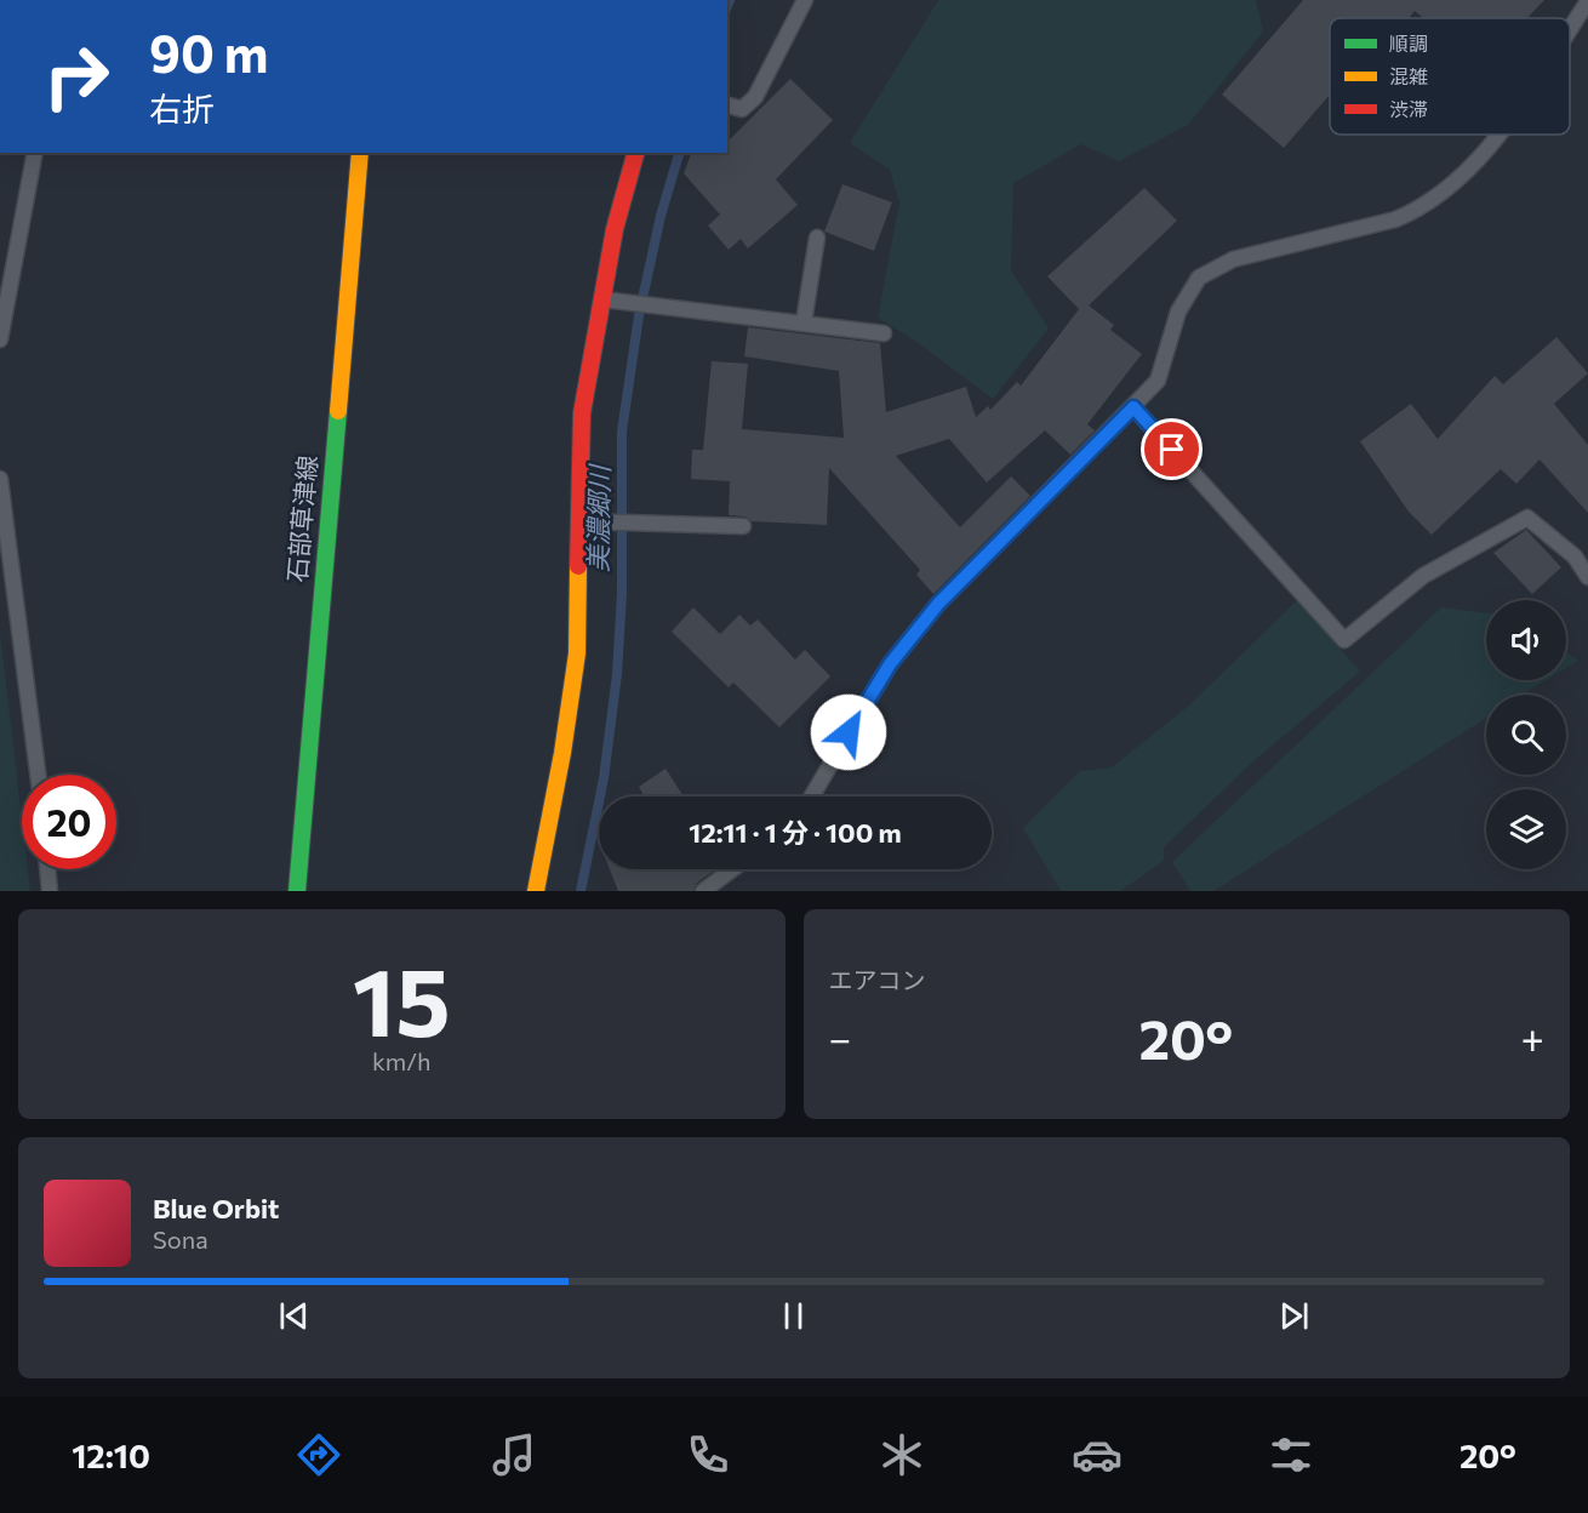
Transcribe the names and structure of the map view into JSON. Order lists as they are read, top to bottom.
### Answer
{
  "streets": {
    "street": ["石部草津線"]
  },
  "water": ["美濃郷川"],
  "legend": ["順調", "混雑", "渋滞"],
  "page": {
    "turn": ["90 m", "右折"],
    "limit": "20",
    "trip": "12:11 · 1 分 · 100 m",
    "tile": [
      ["15", "km/h"],
      "エアコン"
    ],
    "heat": ["−", "20°", "+"],
    "song": ["Blue Orbit", "Sona"],
    "tabs": ["12:10", "20°"]
  }
}
